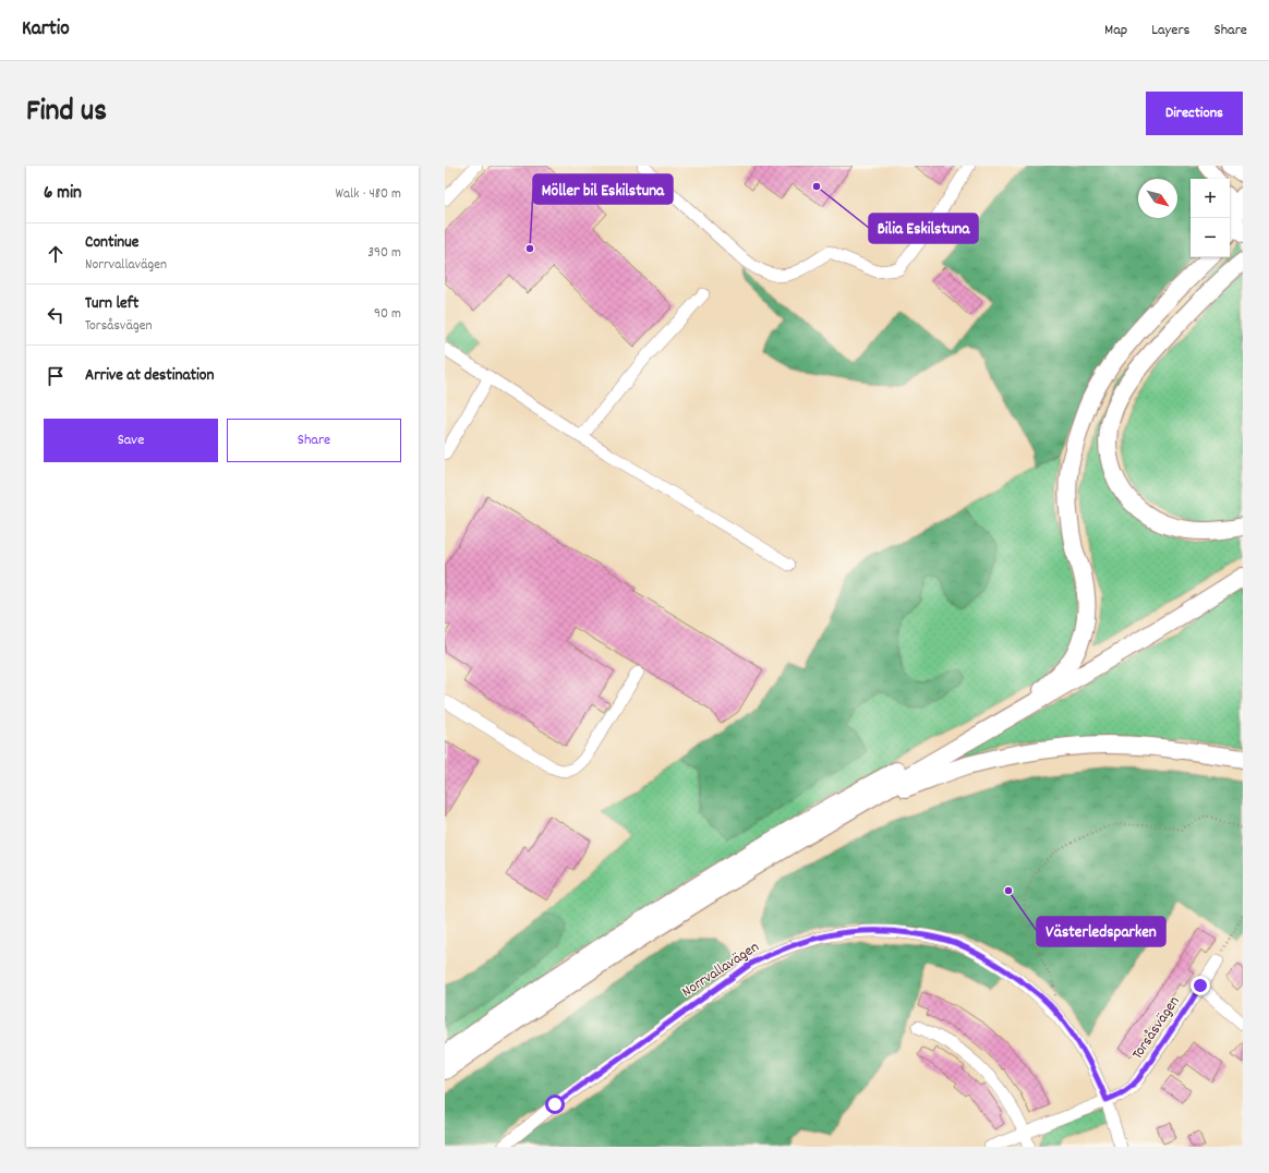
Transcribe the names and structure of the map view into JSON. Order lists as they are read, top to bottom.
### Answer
{
  "streets": {
    "street": ["Norrvallavägen", "Torsåsvägen"]
  },
  "crossings": [
    ["Norrvallavägen", "Torsåsvägen"]
  ],
  "places": ["Bilia Eskilstuna", "Möller bil Eskilstuna", "Västerledsparken"],
  "north": "bottom right",
  "page": {
    "header": "Kartio",
    "nav": ["Map", "Layers", "Share"],
    "title": "Find us",
    "buttons": [
      "Directions",
      ["Save", "Share"]
    ],
    "heading": ["6 min", "Walk · 480 m"],
    "map_buttons": ["+", "−"],
    "list": [
      ["Continue", "Norrvallavägen", "390 m"],
      ["Turn left", "Torsåsvägen", "90 m"],
      "Arrive at destination"
    ]
  }
}
